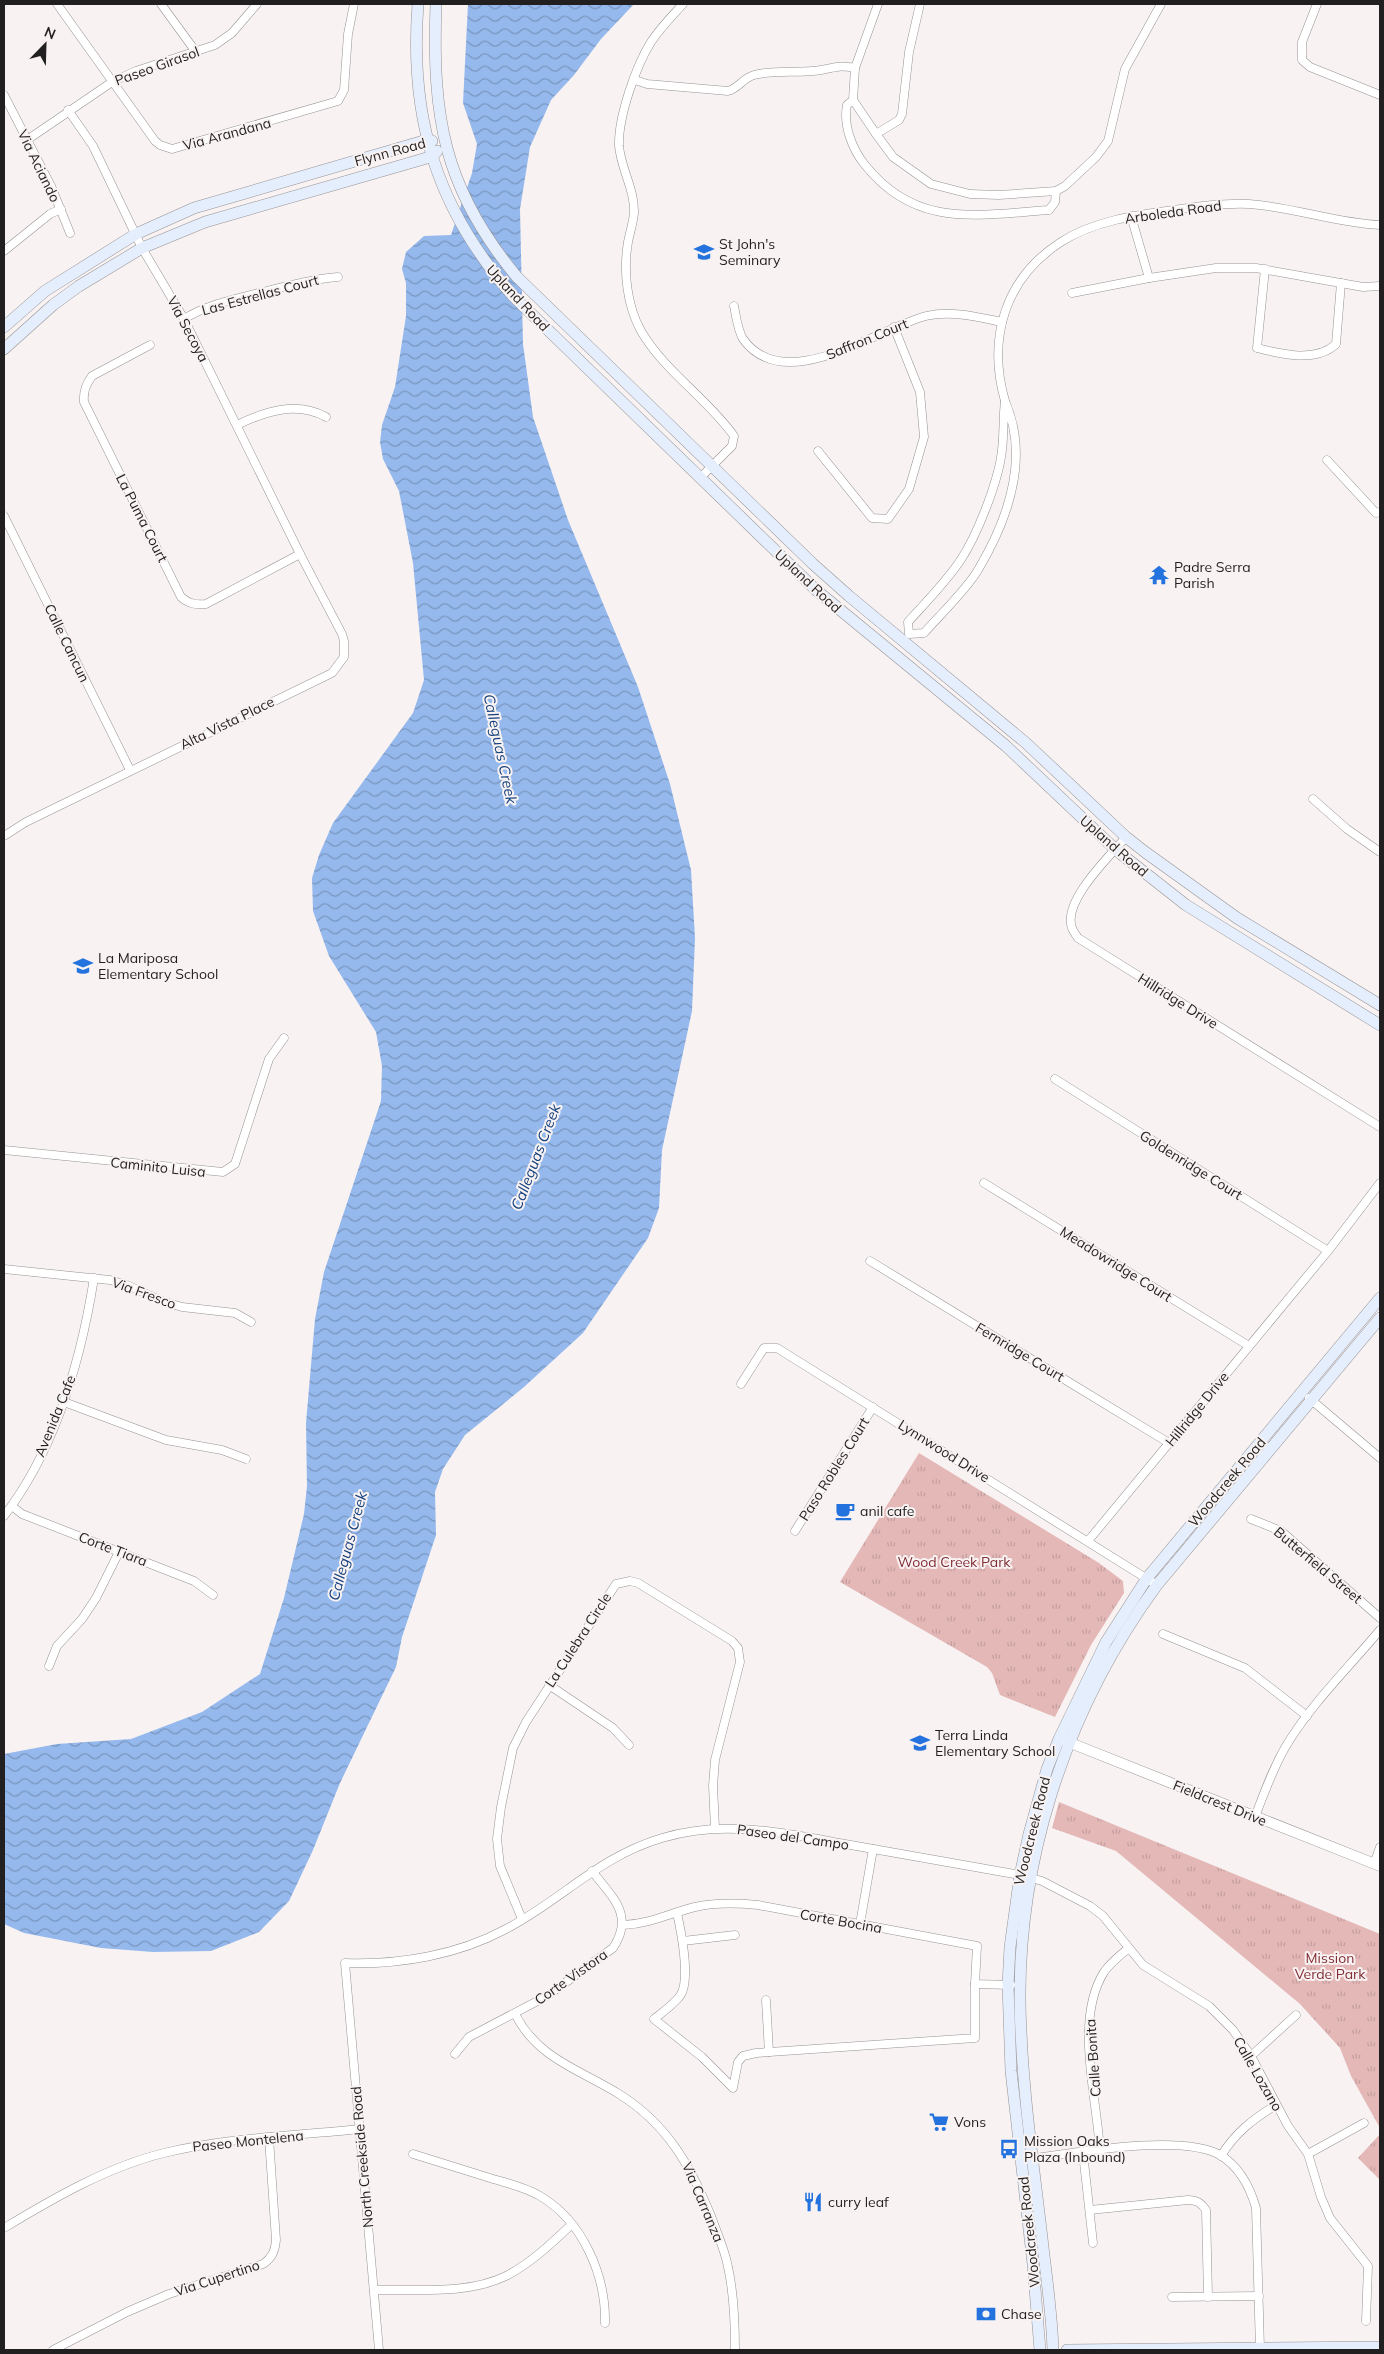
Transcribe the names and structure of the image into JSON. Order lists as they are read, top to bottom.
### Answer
{
  "streets": {
    "main road": ["Flynn Road", "Upland Road", "Woodcreek Road"],
    "street": [
      "Paseo Girasol",
      "Via Arandana",
      "Via Aciando",
      "Arboleda Road",
      "Las Estrellas Court",
      "Via Secoya",
      "Saffron Court",
      "La Puma Court",
      "Calle Cancun",
      "Alta Vista Place",
      "Hillridge Drive",
      "Goldenridge Court",
      "Caminito Luisa",
      "Meadowridge Court",
      "Via Fresco",
      "Fernridge Court",
      "Avenida Cafe",
      "Lynnwood Drive",
      "Paso Robles Court",
      "Corte Tiara",
      "Butterfield Street",
      "La Culebra Circle",
      "Fieldcrest Drive",
      "Paseo del Campo",
      "Corte Bocina",
      "Corte Vistora",
      "Calle Bonita",
      "Calle Lozano",
      "Paseo Montelena",
      "North Creekside Road",
      "Via Carranza",
      "Via Cupertino"
    ]
  },
  "crossings": [
    ["Paseo Girasol", "Via Arandana"],
    ["Paseo Girasol", "Via Aciando"],
    ["Paseo Girasol", "Via Secoya"],
    ["Flynn Road", "Upland Road"],
    ["Flynn Road", "Via Secoya"],
    ["Arboleda Road", "Saffron Court"],
    ["Las Estrellas Court", "Via Secoya"],
    ["Upland Road", "Hillridge Drive"],
    ["Via Secoya", "La Puma Court"],
    ["Via Secoya", "Alta Vista Place"],
    ["La Puma Court", "Alta Vista Place"],
    ["Calle Cancun", "Alta Vista Place"],
    ["Hillridge Drive", "Goldenridge Court"],
    ["Hillridge Drive", "Meadowridge Court"],
    ["Hillridge Drive", "Fernridge Court"],
    ["Hillridge Drive", "Lynnwood Drive"],
    ["Via Fresco", "Avenida Cafe"],
    ["Avenida Cafe", "Corte Tiara"],
    ["Lynnwood Drive", "Paso Robles Court"],
    ["Lynnwood Drive", "Woodcreek Road"],
    ["Woodcreek Road", "Fieldcrest Drive"],
    ["Woodcreek Road", "Paseo del Campo"],
    ["Woodcreek Road", "Calle Lozano"],
    ["La Culebra Circle", "Paseo del Campo"],
    ["Paseo del Campo", "Calle Lozano"],
    ["Paseo del Campo", "North Creekside Road"],
    ["Corte Bocina", "Corte Vistora"],
    ["Corte Vistora", "Via Carranza"],
    ["Calle Bonita", "Calle Lozano"],
    ["Paseo Montelena", "North Creekside Road"],
    ["Paseo Montelena", "Via Cupertino"]
  ],
  "water": ["Calleguas Creek"],
  "parks": ["Wood Creek Park", "Mission Verde Park"],
  "places": {
    "school or university": ["St John's Seminary", "La Mariposa Elementary School", "Terra Linda Elementary School"],
    "temple": ["Padre Serra Parish"],
    "cafe": ["anil cafe"],
    "supermarket": ["Vons"],
    "bus stop": ["Mission Oaks Plaza (Inbound)"],
    "restaurant": ["curry leaf"],
    "bank": ["Chase"]
  },
  "north": "top right"
}
